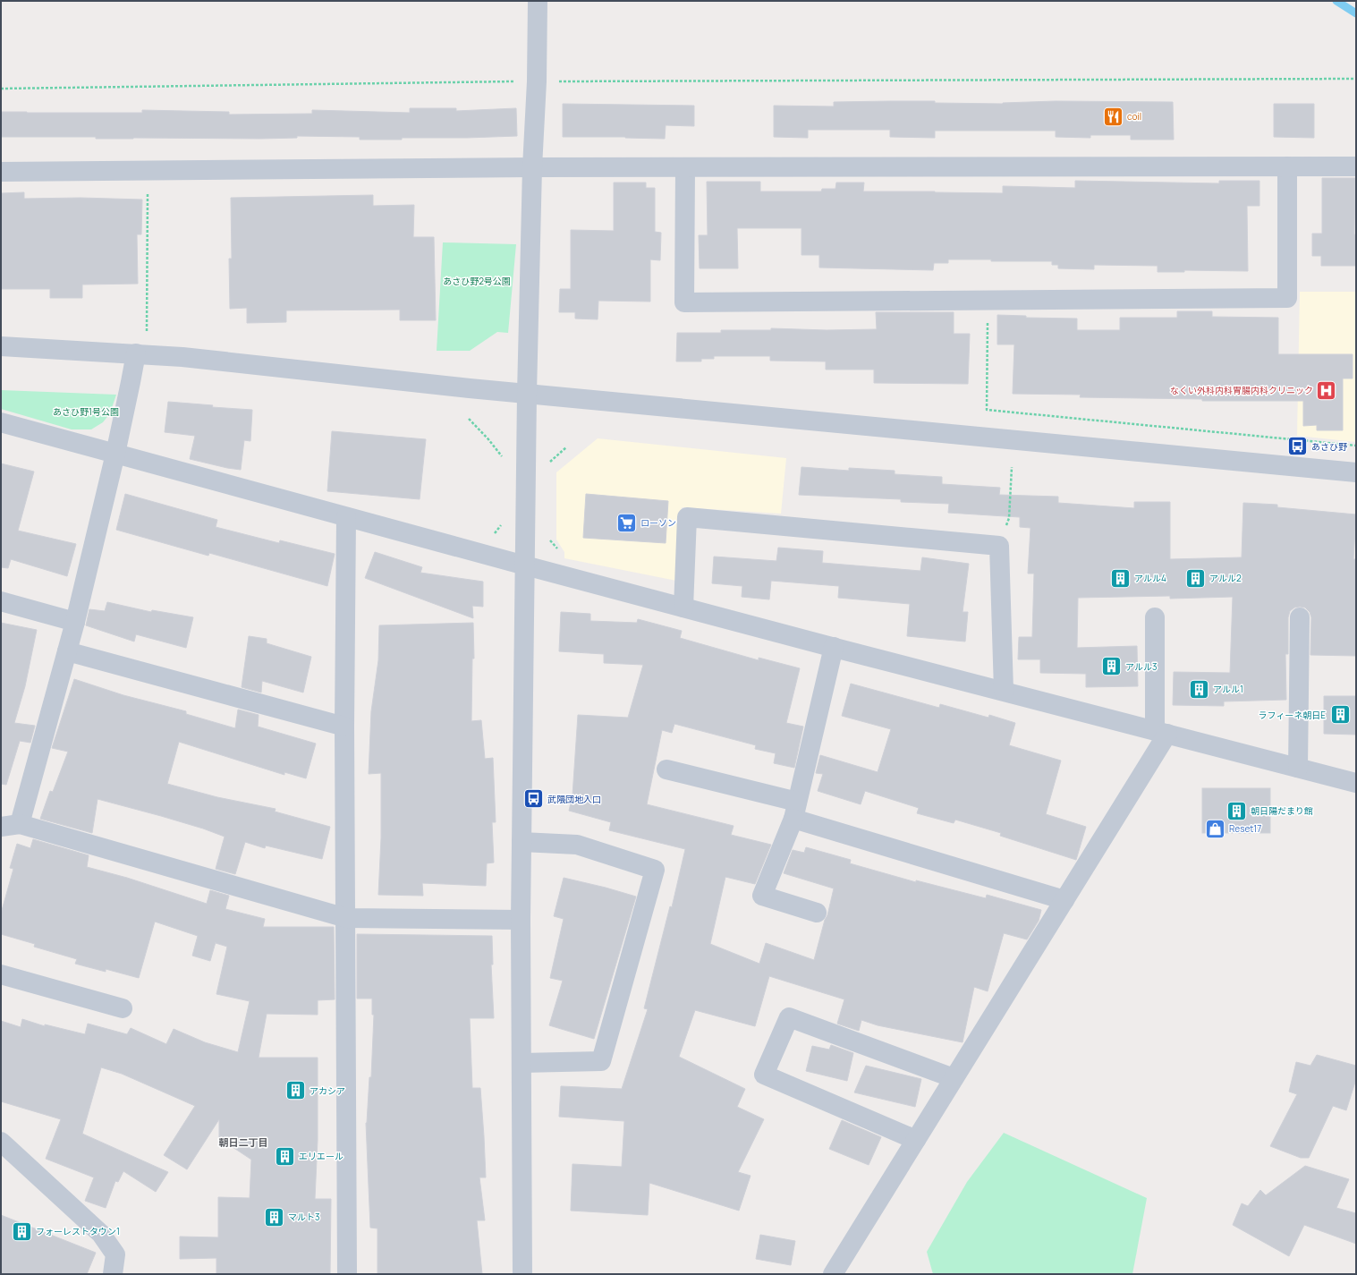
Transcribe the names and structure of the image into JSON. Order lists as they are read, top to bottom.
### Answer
{
  "districts": ["朝日二丁目"],
  "parks": ["あさひ野2号公園", "あさひ野1号公園"],
  "places": {
    "restaurant": ["coil"],
    "hospital": ["なくい外科内科胃腸内科クリニック"],
    "bus stop": ["あさひ野", "武隈団地入口"],
    "supermarket": ["ローソン"],
    "building": [
      "アルル4",
      "アルル2",
      "アルル3",
      "アルル1",
      "ラフィーネ朝日E",
      "朝日陽だまり館",
      "アカシア",
      "エリエール",
      "マルト3",
      "フォーレストタウン1"
    ],
    "shop": ["Reset17"]
  }
}
